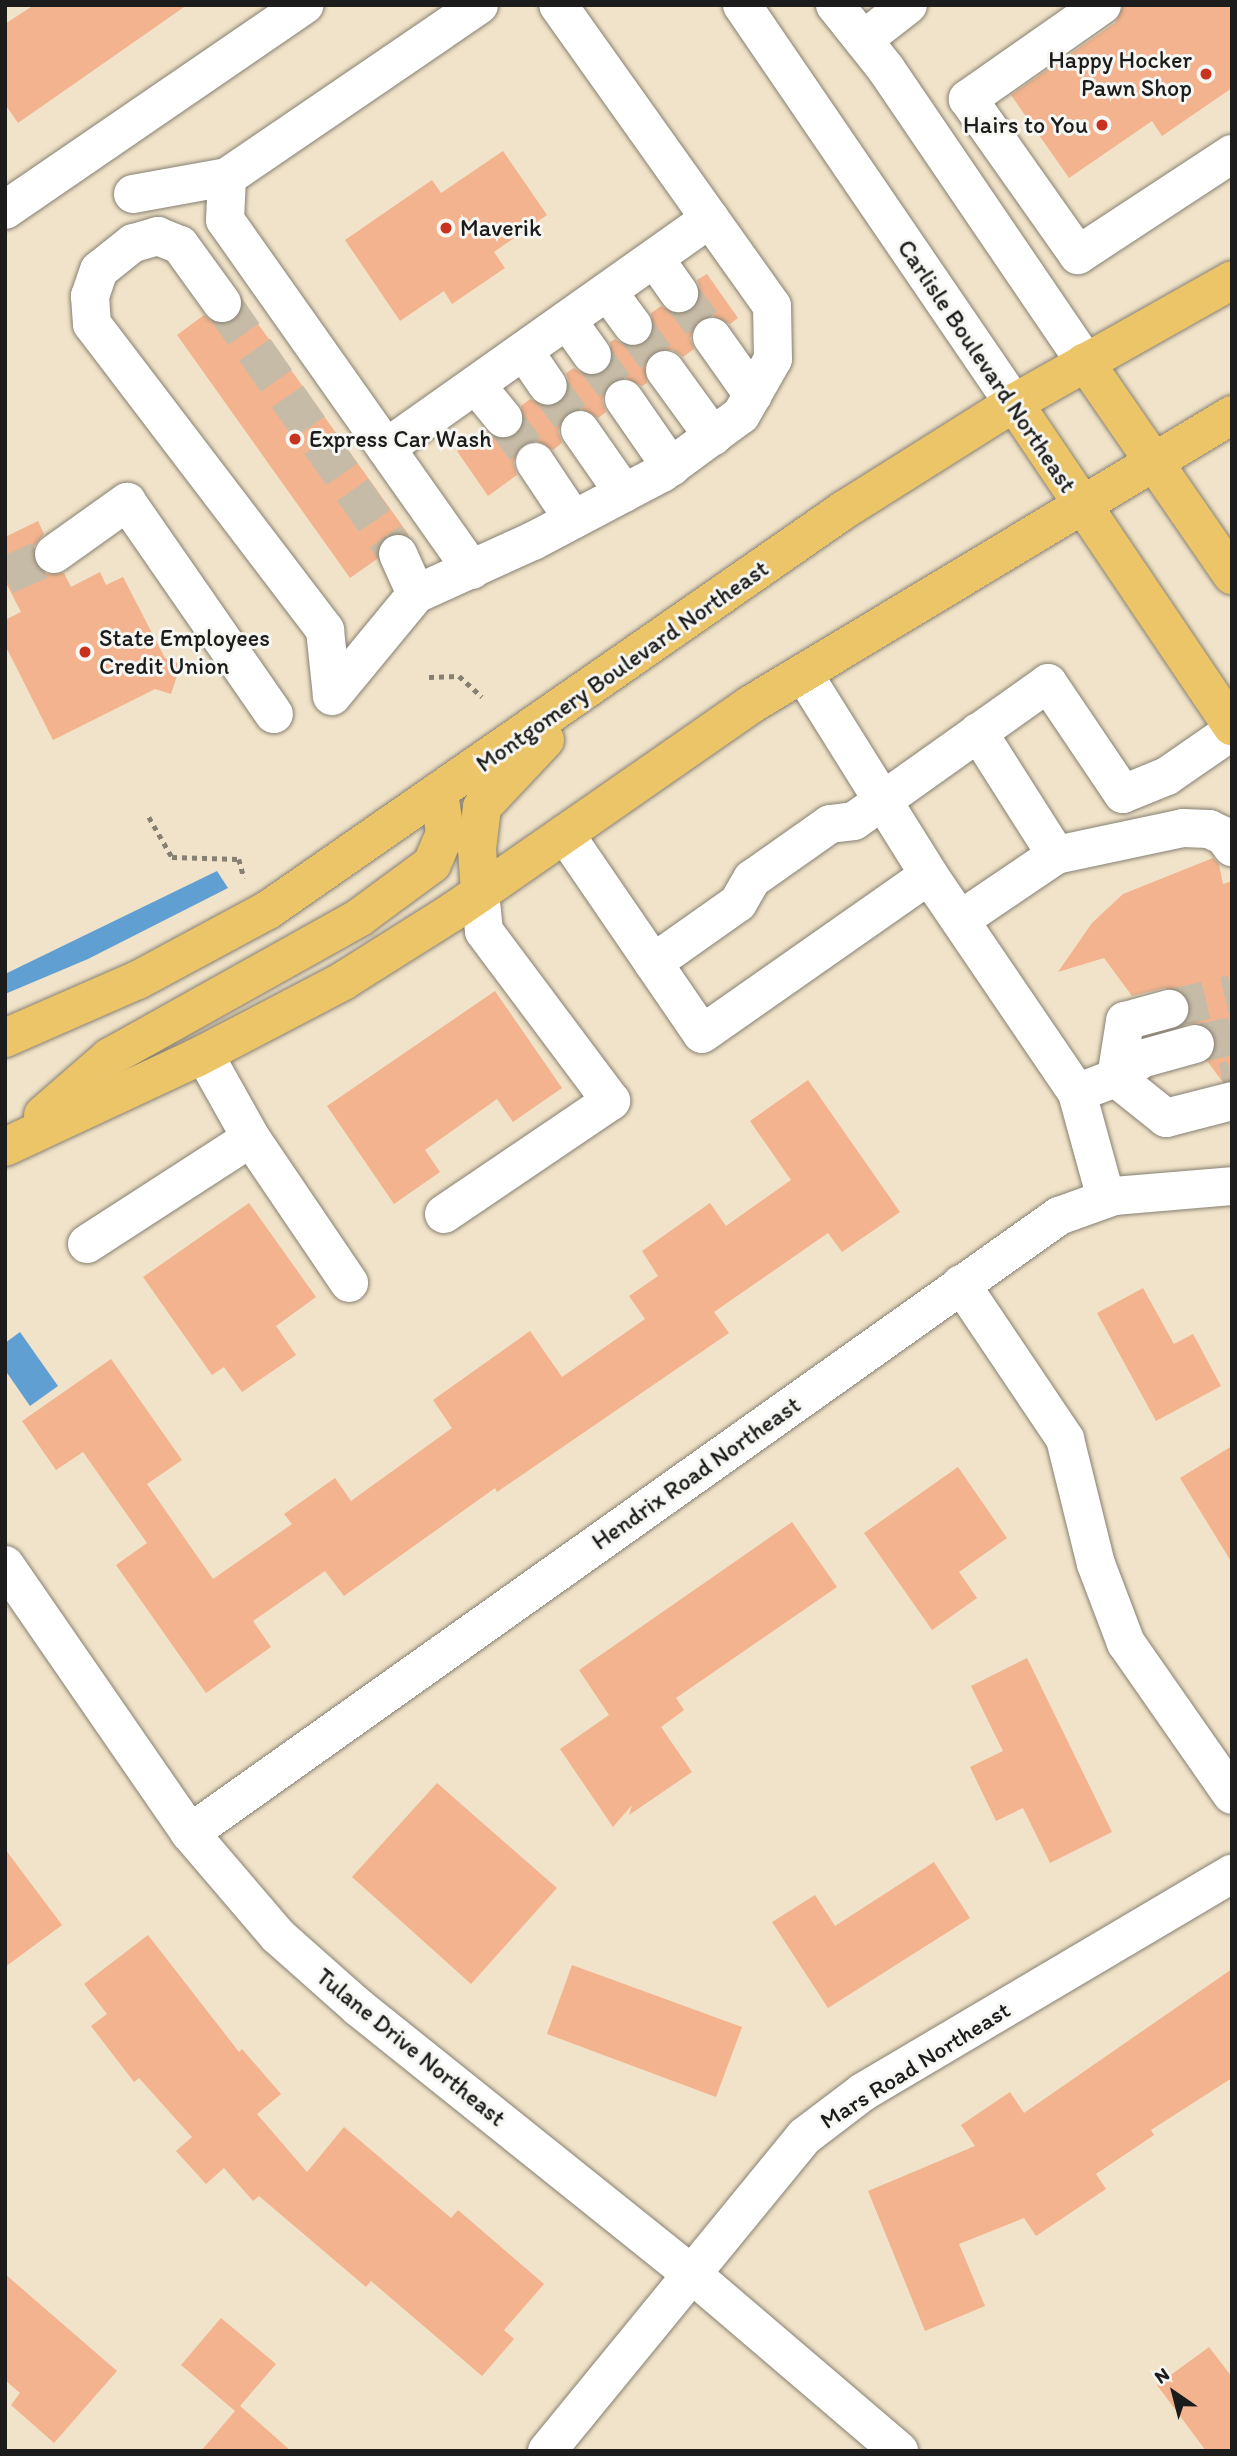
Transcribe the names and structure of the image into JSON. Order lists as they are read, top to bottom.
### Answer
{
  "streets": {
    "main road": ["Carlisle Boulevard Northeast", "Montgomery Boulevard Northeast"],
    "street": ["Hendrix Road Northeast", "Tulane Drive Northeast", "Mars Road Northeast"]
  },
  "crossings": [
    ["Carlisle Boulevard Northeast", "Montgomery Boulevard Northeast"],
    ["Hendrix Road Northeast", "Tulane Drive Northeast"],
    ["Tulane Drive Northeast", "Mars Road Northeast"]
  ],
  "places": [
    "Happy Hocker Pawn Shop",
    "Hairs to You",
    "Maverik",
    "Express Car Wash",
    "State Employees Credit Union"
  ],
  "north": "top left"
}
